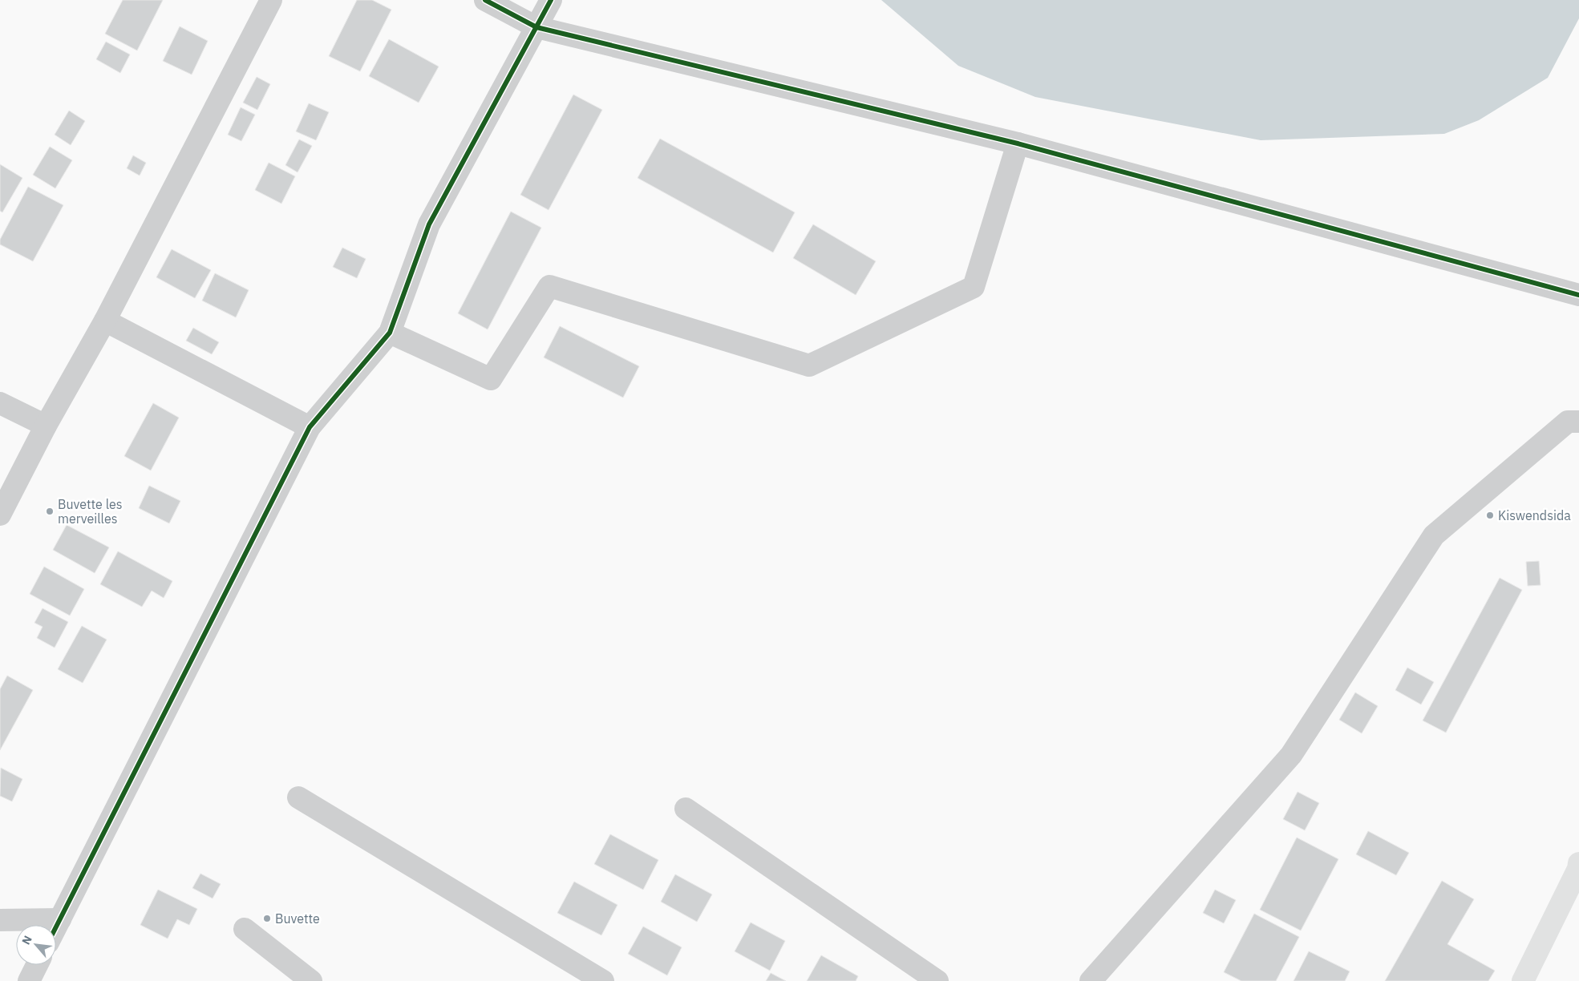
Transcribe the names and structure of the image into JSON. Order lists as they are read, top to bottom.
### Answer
{
  "places": ["Buvette les merveilles", "Kiswendsida", "Buvette"],
  "north": "top left"
}
